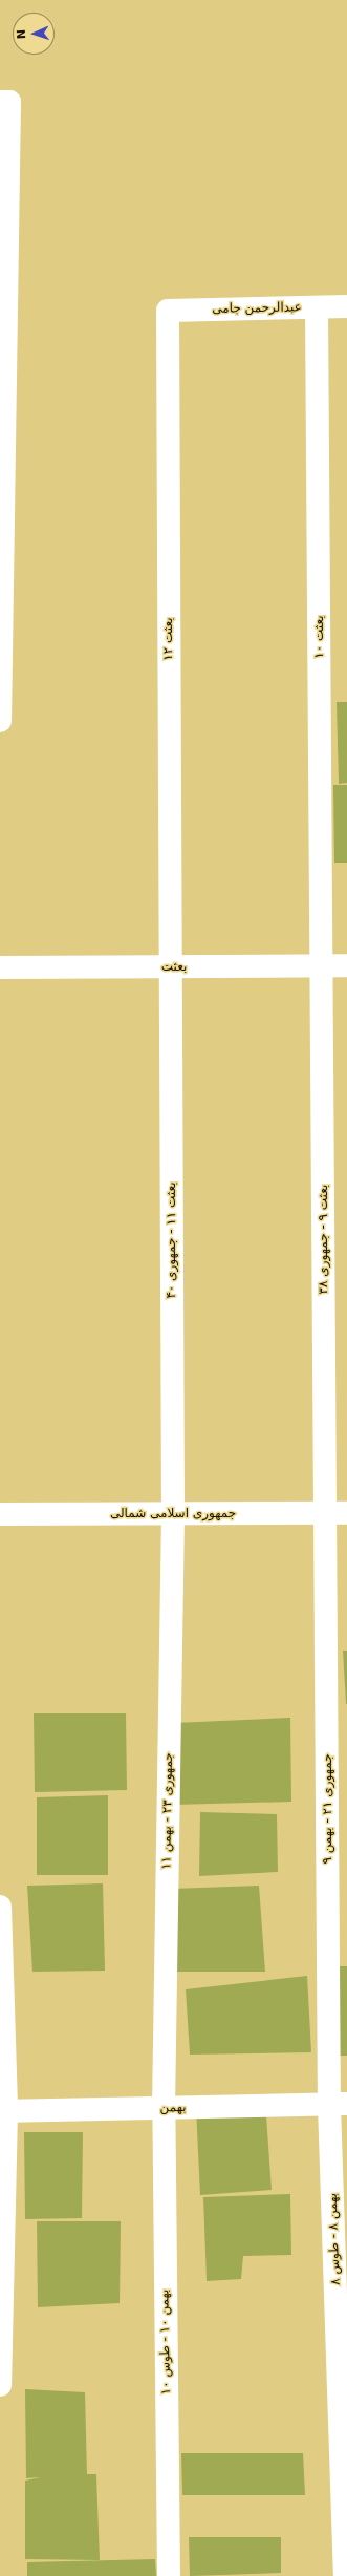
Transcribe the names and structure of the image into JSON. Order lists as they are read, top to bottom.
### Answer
{
  "streets": {
    "street": [
      "عبدالرحمن جامی",
      "بعثت ۱۰",
      "بعثت ۱۲",
      "بعثت",
      "بعثت ۹ - جمهوری ۳۸",
      "بعثت ۱۱ - جمهوری ۴۰",
      "جمهوری اسلامی شمالی",
      "جمهوری ۲۱ - بهمن ۹",
      "جمهوری ۲۳ - بهمن ۱۱",
      "بهمن",
      "بهمن ۸ - طوس ۸",
      "بهمن ۱۰ - طوس ۱۰"
    ]
  },
  "crossings": [
    ["عبدالرحمن جامی", "بعثت ۱۰"],
    ["عبدالرحمن جامی", "بعثت ۱۲"],
    ["بعثت ۱۰", "بعثت"],
    ["بعثت ۱۰", "بعثت ۹ - جمهوری ۳۸"],
    ["بعثت ۱۲", "بعثت"],
    ["بعثت ۱۲", "بعثت ۱۱ - جمهوری ۴۰"],
    ["بعثت", "بعثت ۹ - جمهوری ۳۸"],
    ["بعثت", "بعثت ۱۱ - جمهوری ۴۰"],
    ["بعثت ۹ - جمهوری ۳۸", "جمهوری اسلامی شمالی"],
    ["بعثت ۹ - جمهوری ۳۸", "جمهوری ۲۱ - بهمن ۹"],
    ["بعثت ۱۱ - جمهوری ۴۰", "جمهوری اسلامی شمالی"],
    ["بعثت ۱۱ - جمهوری ۴۰", "جمهوری ۲۳ - بهمن ۱۱"],
    ["جمهوری اسلامی شمالی", "جمهوری ۲۱ - بهمن ۹"],
    ["جمهوری اسلامی شمالی", "جمهوری ۲۳ - بهمن ۱۱"],
    ["جمهوری ۲۱ - بهمن ۹", "بهمن"],
    ["جمهوری ۲۱ - بهمن ۹", "بهمن ۸ - طوس ۸"],
    ["جمهوری ۲۳ - بهمن ۱۱", "بهمن"],
    ["جمهوری ۲۳ - بهمن ۱۱", "بهمن ۱۰ - طوس ۱۰"],
    ["بهمن", "بهمن ۸ - طوس ۸"],
    ["بهمن", "بهمن ۱۰ - طوس ۱۰"]
  ],
  "north": "left"
}
